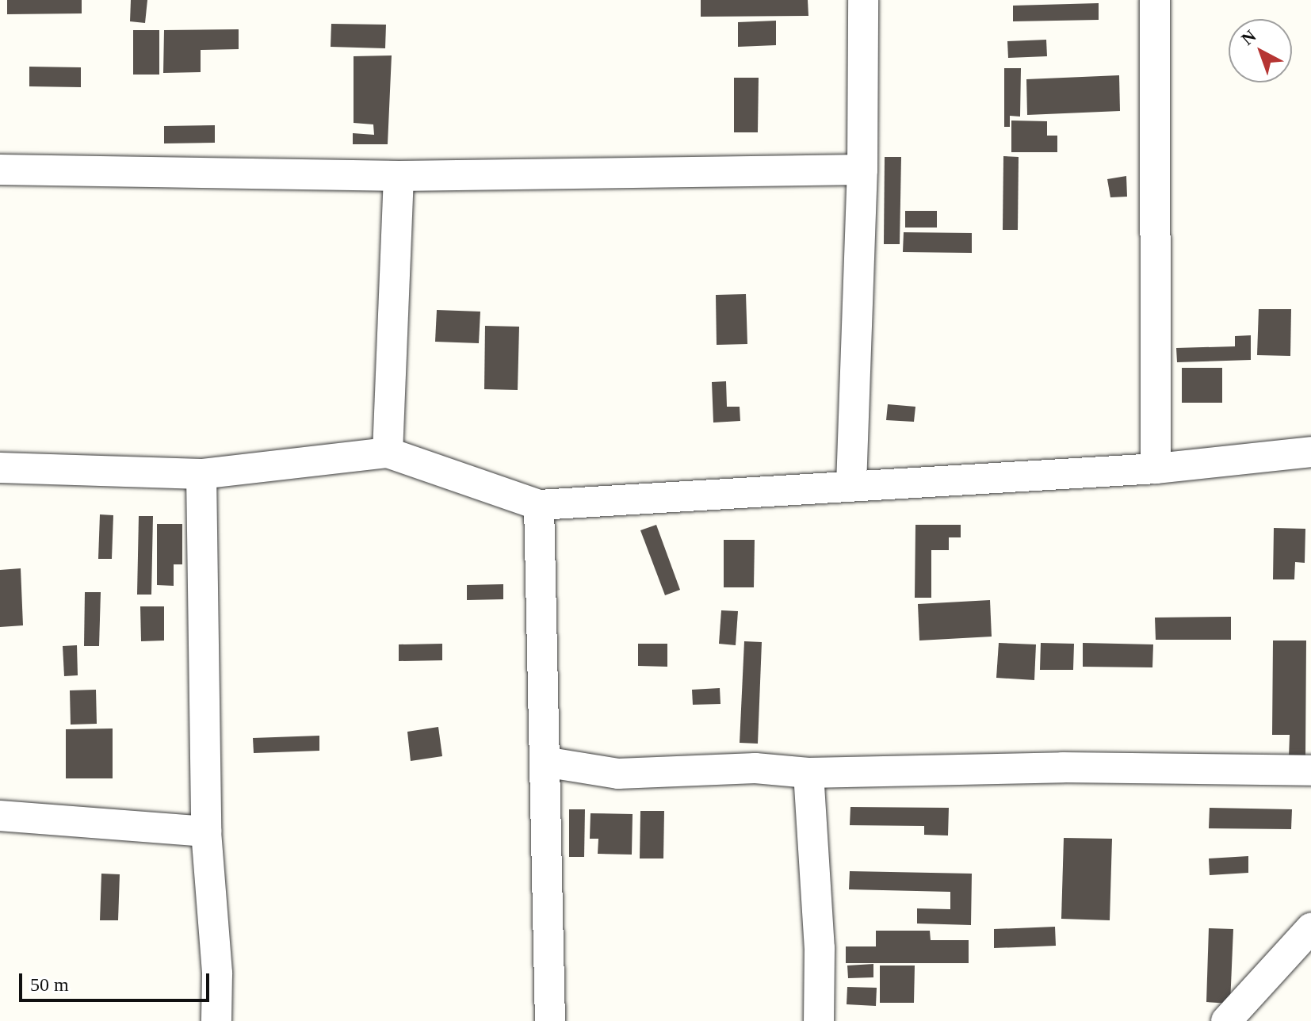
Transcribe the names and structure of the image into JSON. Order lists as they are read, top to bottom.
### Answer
{
  "scale_bar": "50 m",
  "north": "top left"
}
